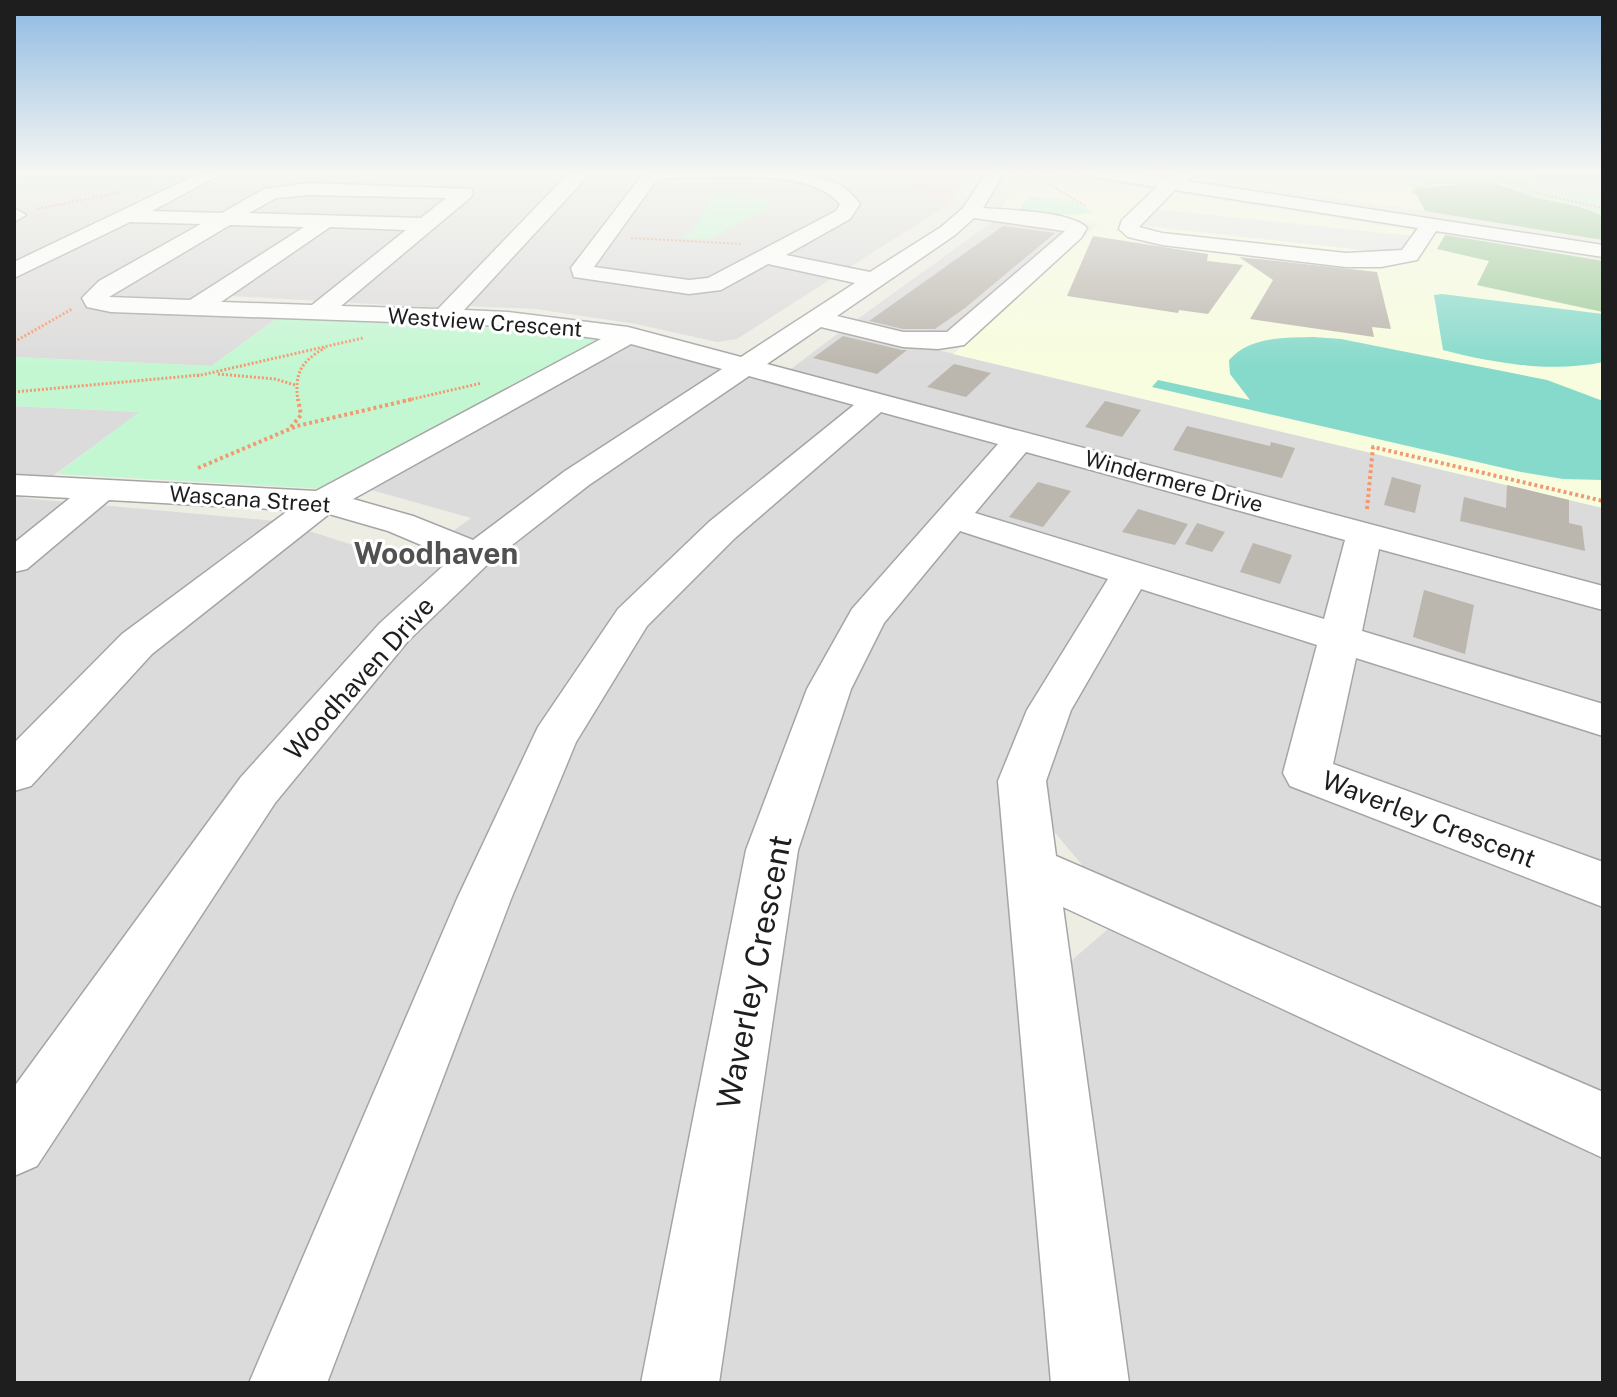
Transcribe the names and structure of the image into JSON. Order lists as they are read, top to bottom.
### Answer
{
  "streets": {
    "street": [
      "Westview Crescent",
      "Windermere Drive",
      "Wascana Street",
      "Woodhaven Drive",
      "Waverley Crescent"
    ]
  },
  "crossings": [
    ["Westview Crescent", "Windermere Drive"],
    ["Westview Crescent", "Woodhaven Drive"],
    ["Windermere Drive", "Woodhaven Drive"],
    ["Windermere Drive", "Waverley Crescent"],
    ["Wascana Street", "Woodhaven Drive"]
  ],
  "districts": ["Woodhaven"]
}
